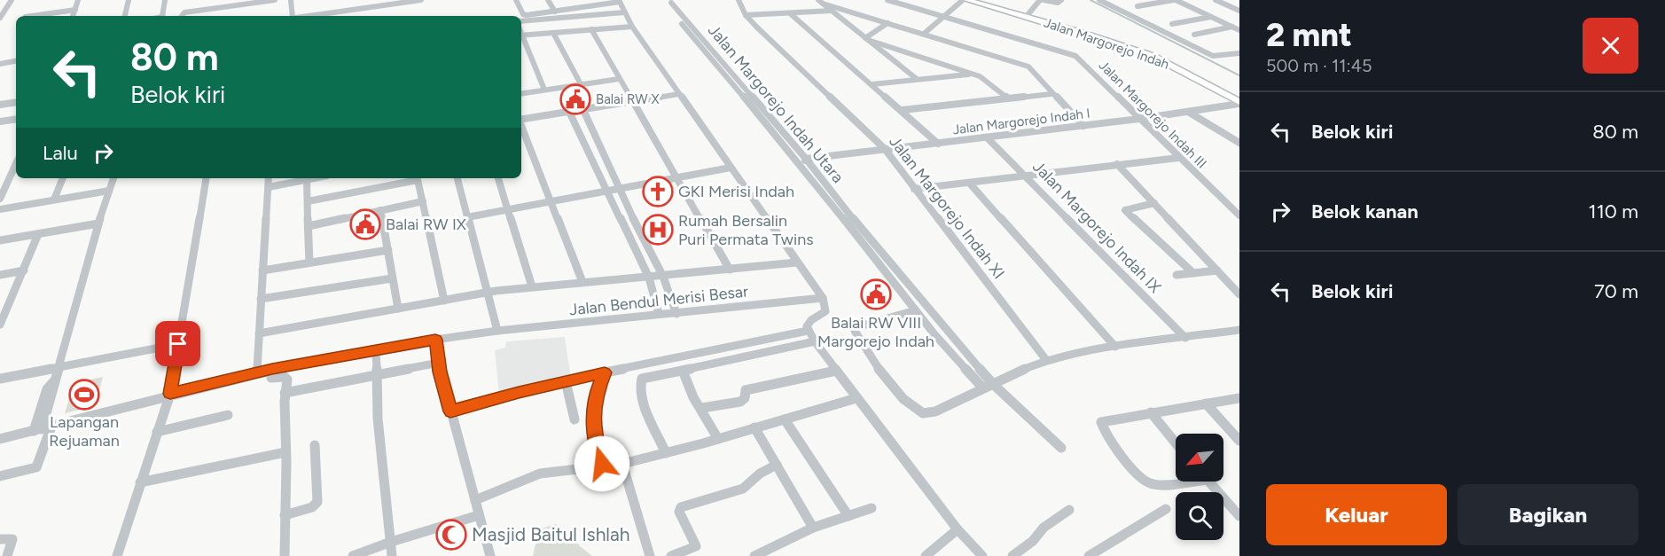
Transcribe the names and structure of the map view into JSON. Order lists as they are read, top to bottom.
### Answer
{
  "streets": {
    "main road": ["Jalan Margorejo Indah"],
    "street": [
      "Jalan Margorejo Indah Utara",
      "Jalan Margorejo Indah III",
      "Jalan Margorejo Indah I",
      "Jalan Margorejo Indah XI",
      "Jalan Margorejo Indah IX",
      "Jalan Bendul Merisi Besar"
    ]
  },
  "crossings": [
    ["Jalan Margorejo Indah", "Jalan Margorejo Indah I"],
    ["Jalan Margorejo Indah Utara", "Jalan Margorejo Indah I"],
    ["Jalan Margorejo Indah III", "Jalan Margorejo Indah I"],
    ["Jalan Margorejo Indah I", "Jalan Margorejo Indah XI"],
    ["Jalan Margorejo Indah I", "Jalan Margorejo Indah IX"]
  ],
  "places": {
    "public building": ["Balai RW X", "Balai RW IX", "Balai RW VIII Margorejo Indah"],
    "church": ["GKI Merisi Indah"],
    "hospital": ["Rumah Bersalin Puri Permata Twins"],
    "sports": ["Lapangan Rejuaman"],
    "mosque": ["Masjid Baitul Ishlah"]
  },
  "north": "bottom left",
  "page": {
    "heading": ["2 mnt", "500 m · 11:45"],
    "turn": ["80 m", "Belok kiri"],
    "list": [
      {
        "name": "Belok kiri",
        "value": "80 m"
      },
      {
        "name": "Belok kanan",
        "value": "110 m"
      },
      {
        "name": "Belok kiri",
        "value": "70 m"
      }
    ],
    "then": "Lalu",
    "buttons": ["Keluar", "Bagikan"]
  }
}
